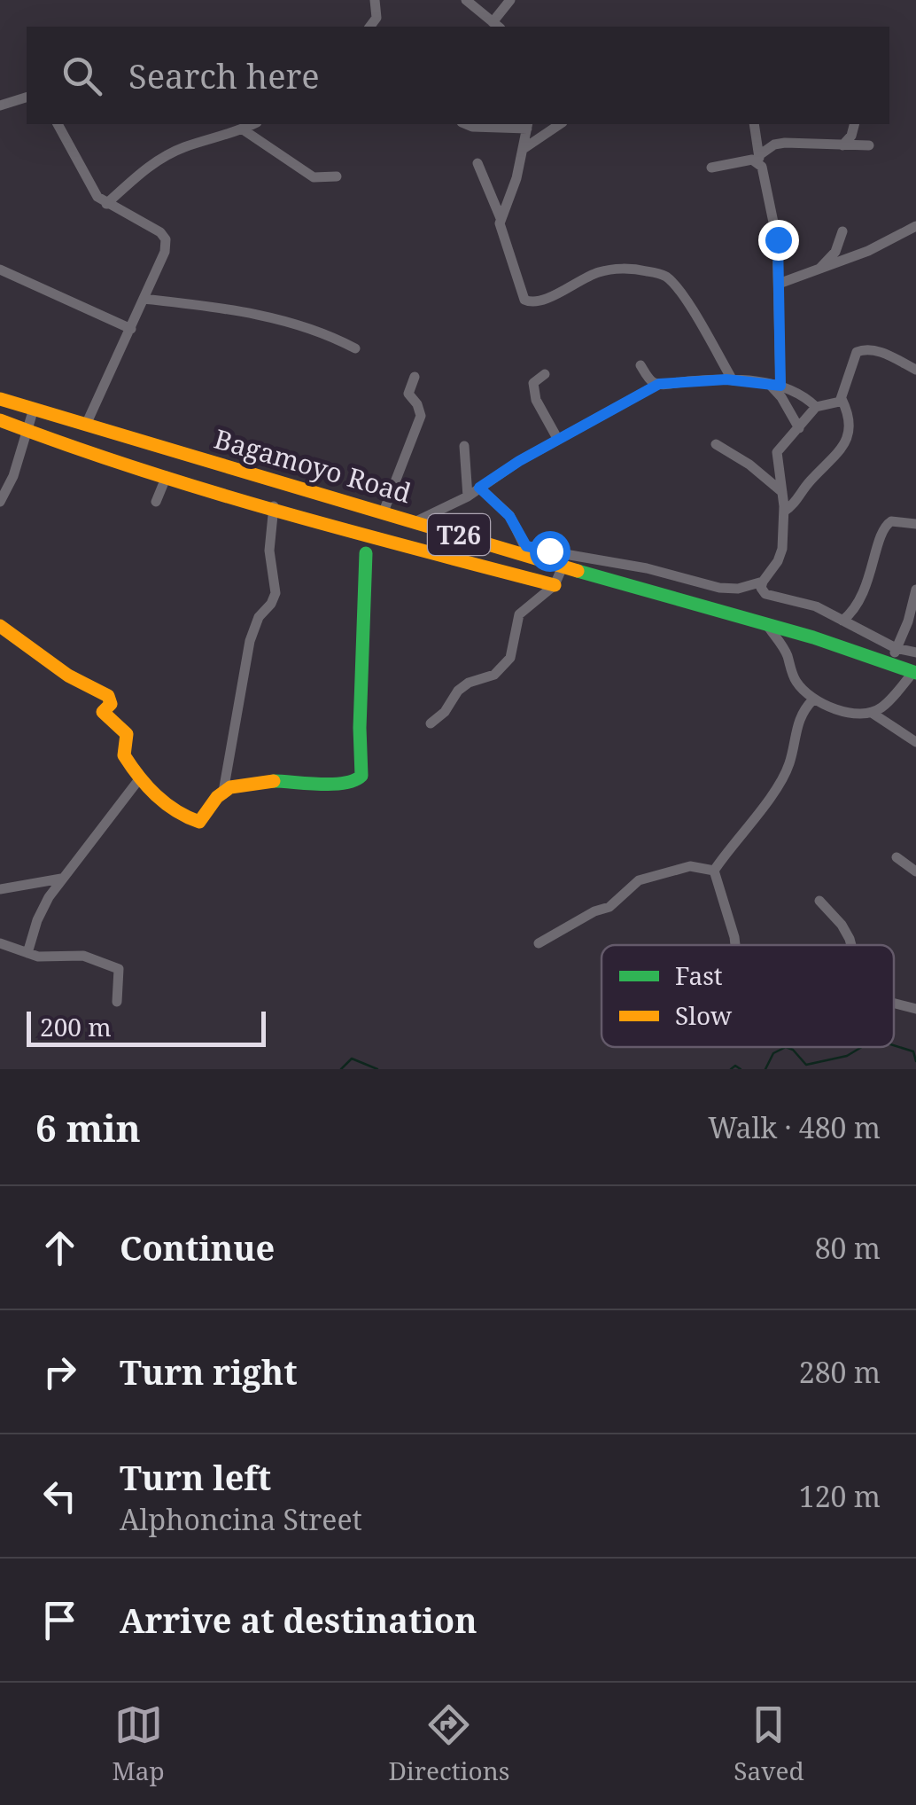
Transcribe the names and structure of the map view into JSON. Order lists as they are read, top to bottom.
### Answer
{
  "streets": {
    "main road": ["Bagamoyo Road", "T26"]
  },
  "legend": ["Fast", "Slow"],
  "scale_bar": "200 m",
  "page": {
    "search": "Search here",
    "scale": "200 m",
    "heading": ["6 min", "Walk · 480 m"],
    "list": [
      ["Continue", "80 m"],
      ["Turn right", "280 m"],
      ["Turn left", "Alphoncina Street", "120 m"],
      "Arrive at destination"
    ],
    "nav": ["Map", "Directions", "Saved"]
  }
}
